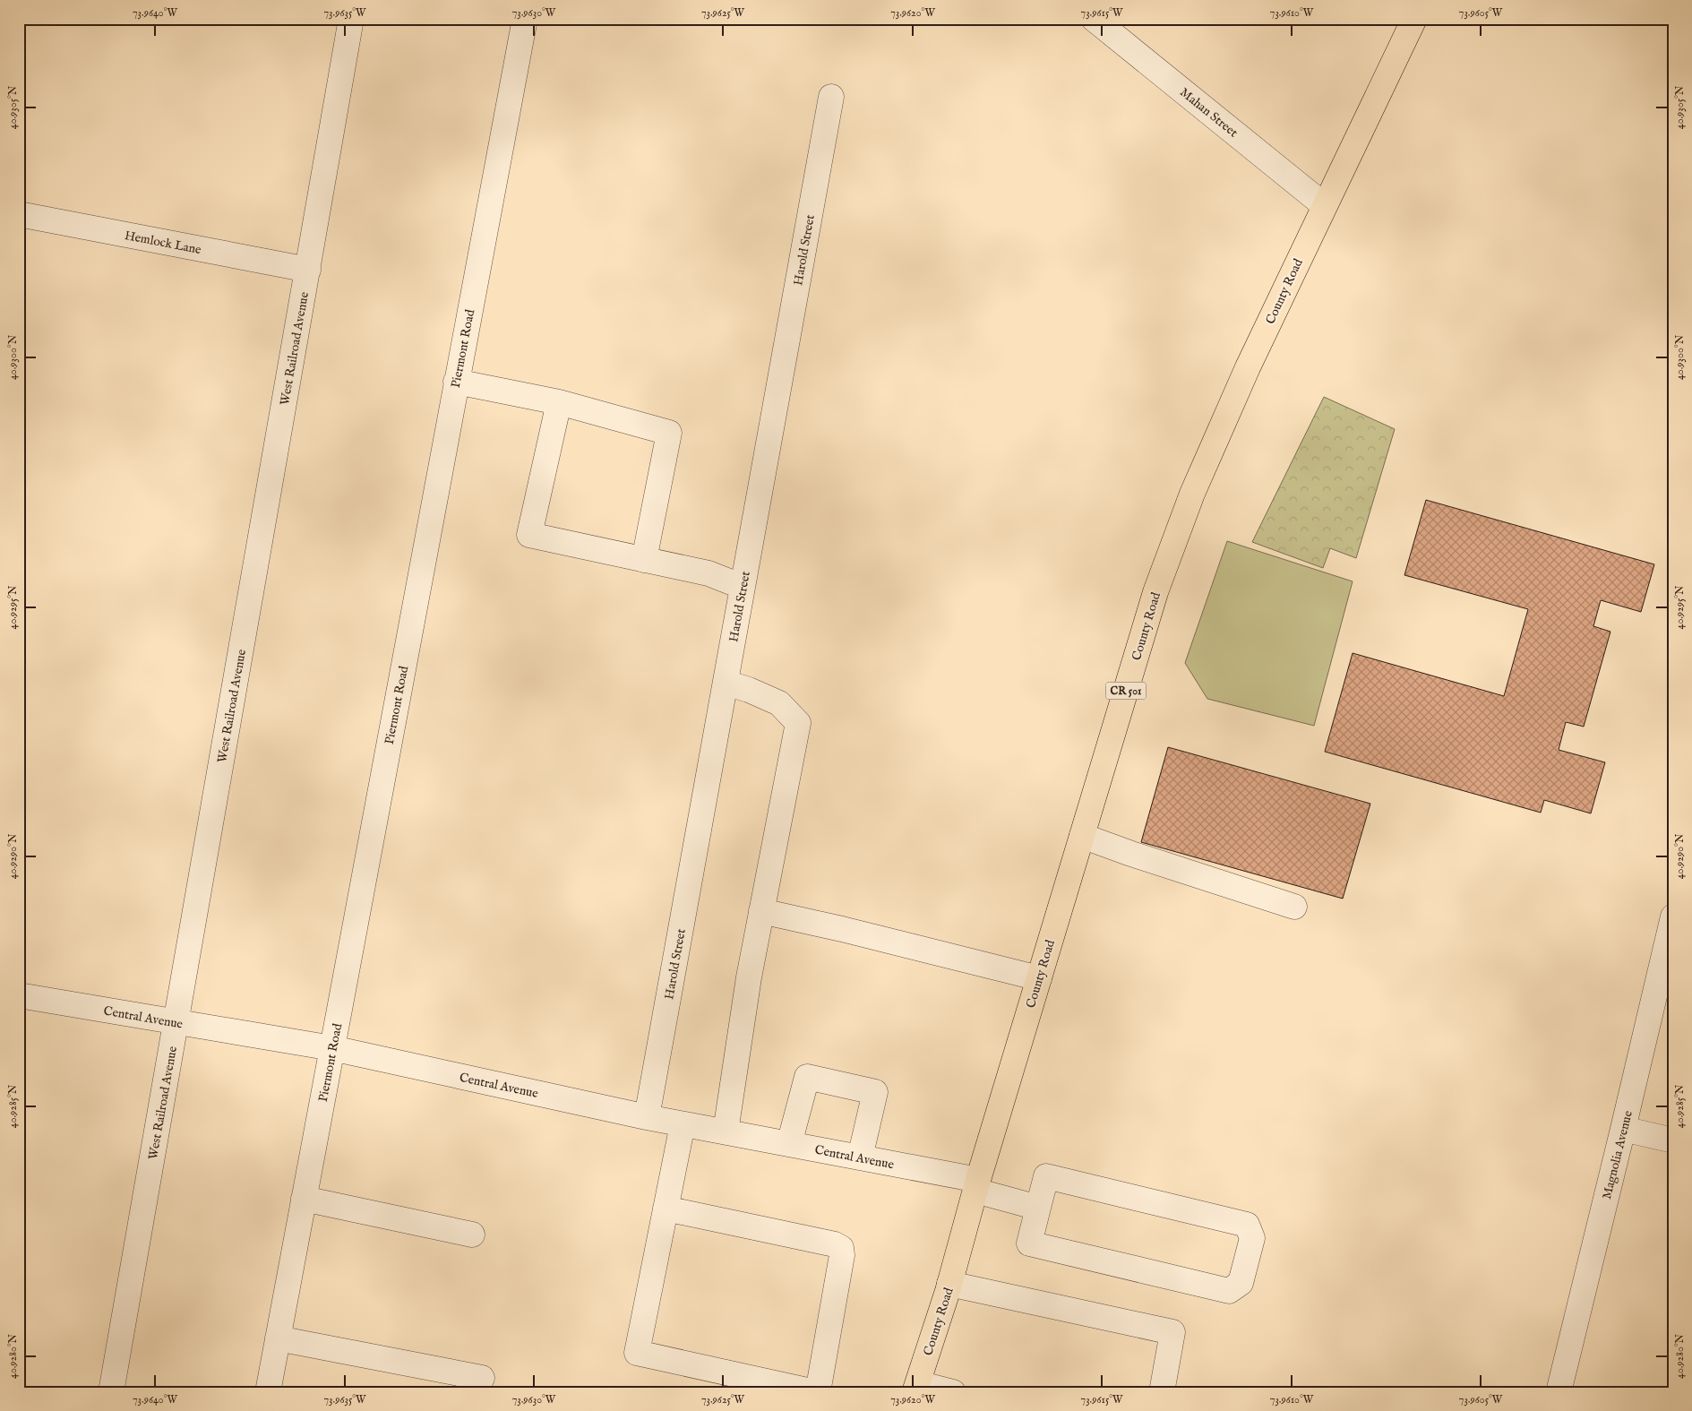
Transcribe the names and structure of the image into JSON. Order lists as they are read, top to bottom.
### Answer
{
  "streets": {
    "main road": ["County Road", "CR 501"],
    "street": [
      "Mahan Street",
      "Hemlock Lane",
      "Harold Street",
      "West Railroad Avenue",
      "Piermont Road",
      "Central Avenue",
      "Magnolia Avenue"
    ]
  },
  "crossings": [
    ["Mahan Street", "County Road"],
    ["Hemlock Lane", "West Railroad Avenue"],
    ["Harold Street", "Central Avenue"],
    ["County Road", "Central Avenue"],
    ["West Railroad Avenue", "Central Avenue"],
    ["Piermont Road", "Central Avenue"]
  ],
  "coordinates": [
    "73.9640°W",
    "73.9635°W",
    "73.9630°W",
    "73.9625°W",
    "73.9620°W",
    "73.9615°W",
    "73.9610°W",
    "73.9605°W",
    "40.9305°N",
    "40.9300°N",
    "40.9295°N",
    "40.9290°N",
    "40.9285°N",
    "40.9280°N"
  ]
}
